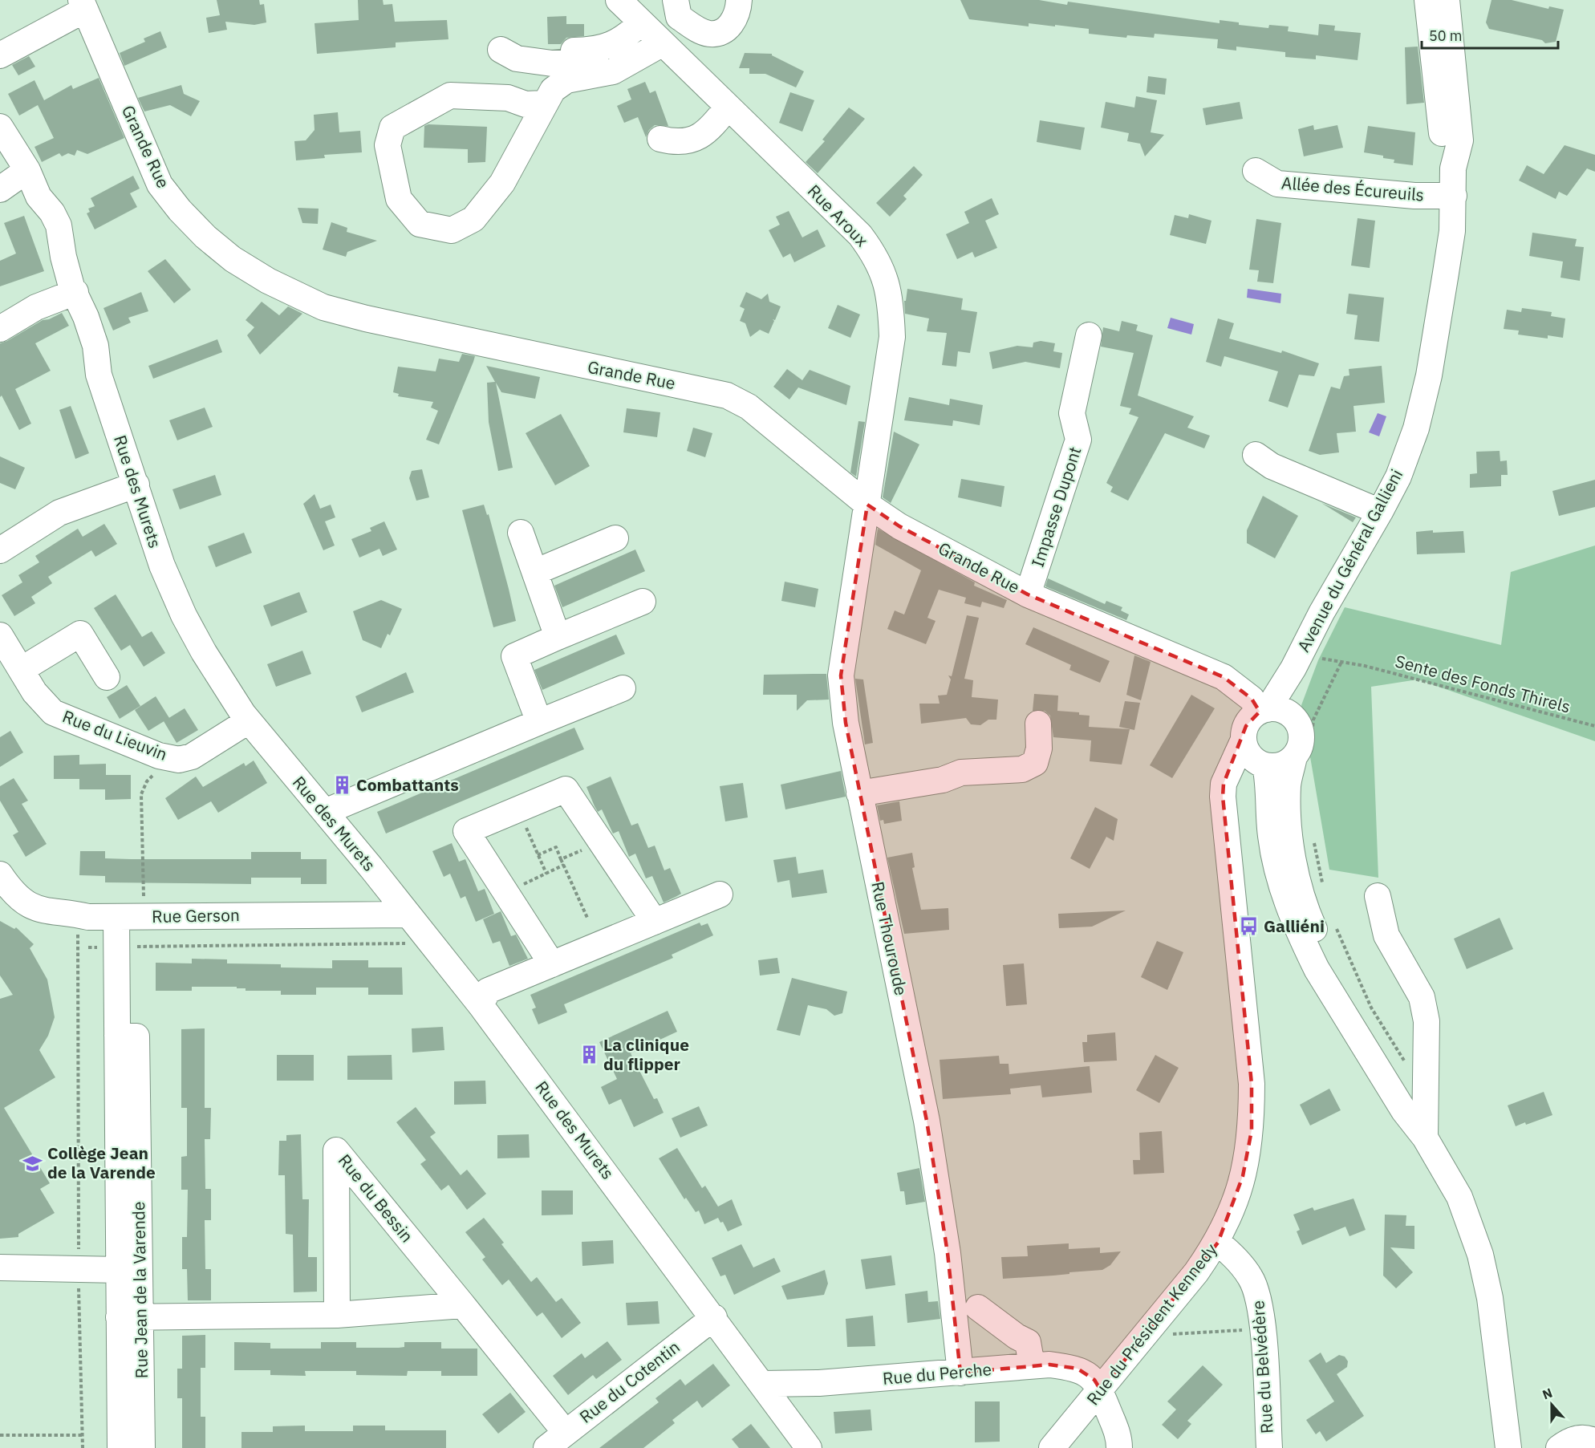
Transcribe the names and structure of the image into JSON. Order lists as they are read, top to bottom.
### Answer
{
  "streets": {
    "street": [
      "Grande Rue",
      "Allée des Écureuils",
      "Rue Aroux",
      "Rue des Murets",
      "Impasse Dupont",
      "Avenue du Général Gallieni",
      "Rue du Lieuvin",
      "Rue Gerson",
      "Rue Thouroude",
      "Rue du Bessin",
      "Rue Jean de la Varende",
      "Rue du Président Kennedy",
      "Rue du Belvédère",
      "Rue du Perche",
      "Rue du Cotentin"
    ],
    "path": ["Sente des Fonds Thirels"]
  },
  "crossings": [
    ["Grande Rue", "Rue Aroux"],
    ["Grande Rue", "Impasse Dupont"],
    ["Grande Rue", "Avenue du Général Gallieni"],
    ["Grande Rue", "Rue Thouroude"],
    ["Grande Rue", "Rue du Président Kennedy"],
    ["Allée des Écureuils", "Avenue du Général Gallieni"],
    ["Rue Aroux", "Rue Thouroude"],
    ["Rue des Murets", "Rue du Lieuvin"],
    ["Rue des Murets", "Rue Gerson"],
    ["Rue des Murets", "Rue du Perche"],
    ["Rue des Murets", "Rue du Cotentin"],
    ["Avenue du Général Gallieni", "Sente des Fonds Thirels"],
    ["Avenue du Général Gallieni", "Rue du Président Kennedy"],
    ["Rue Gerson", "Rue Jean de la Varende"],
    ["Rue Thouroude", "Rue du Perche"],
    ["Rue du Bessin", "Rue du Cotentin"],
    ["Rue du Président Kennedy", "Rue du Belvédère"],
    ["Rue du Président Kennedy", "Rue du Perche"]
  ],
  "places": {
    "building": ["Combattants", "La clinique du flipper"],
    "bus stop": ["Galliéni"],
    "school or university": ["Collège Jean de la Varende"]
  },
  "scale_bar": "50 m",
  "north": "top"
}
